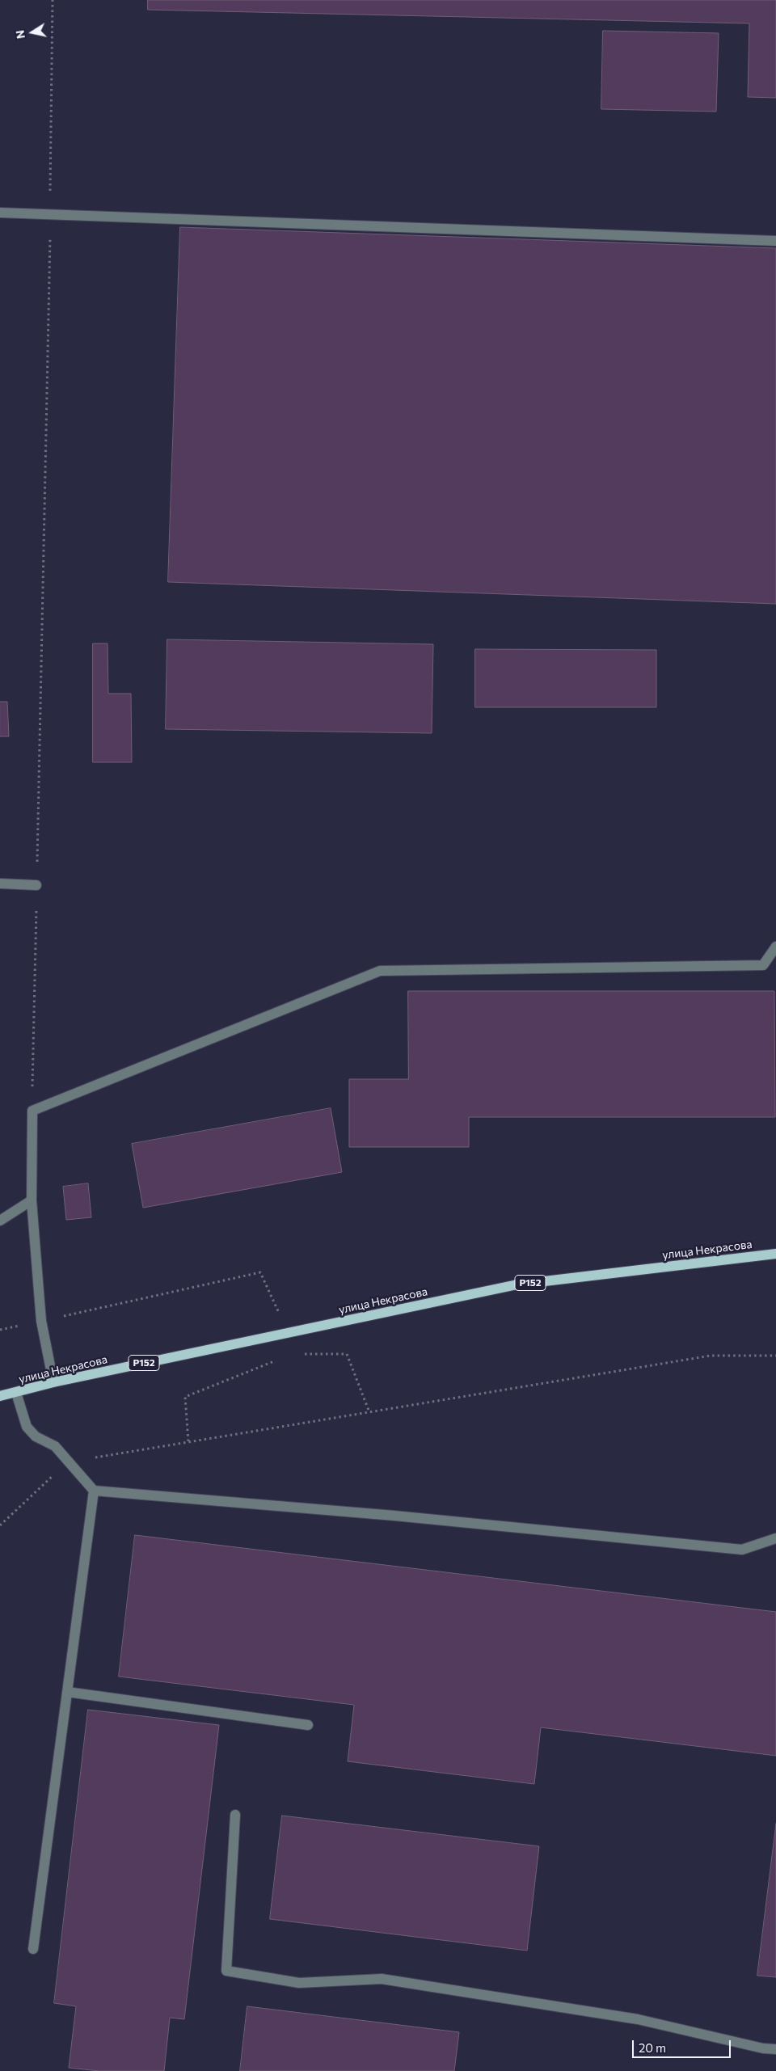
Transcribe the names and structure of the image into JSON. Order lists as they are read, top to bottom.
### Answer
{
  "streets": {
    "main road": ["улица Некрасова", "Р152"]
  },
  "scale_bar": "20 m",
  "north": "left"
}
